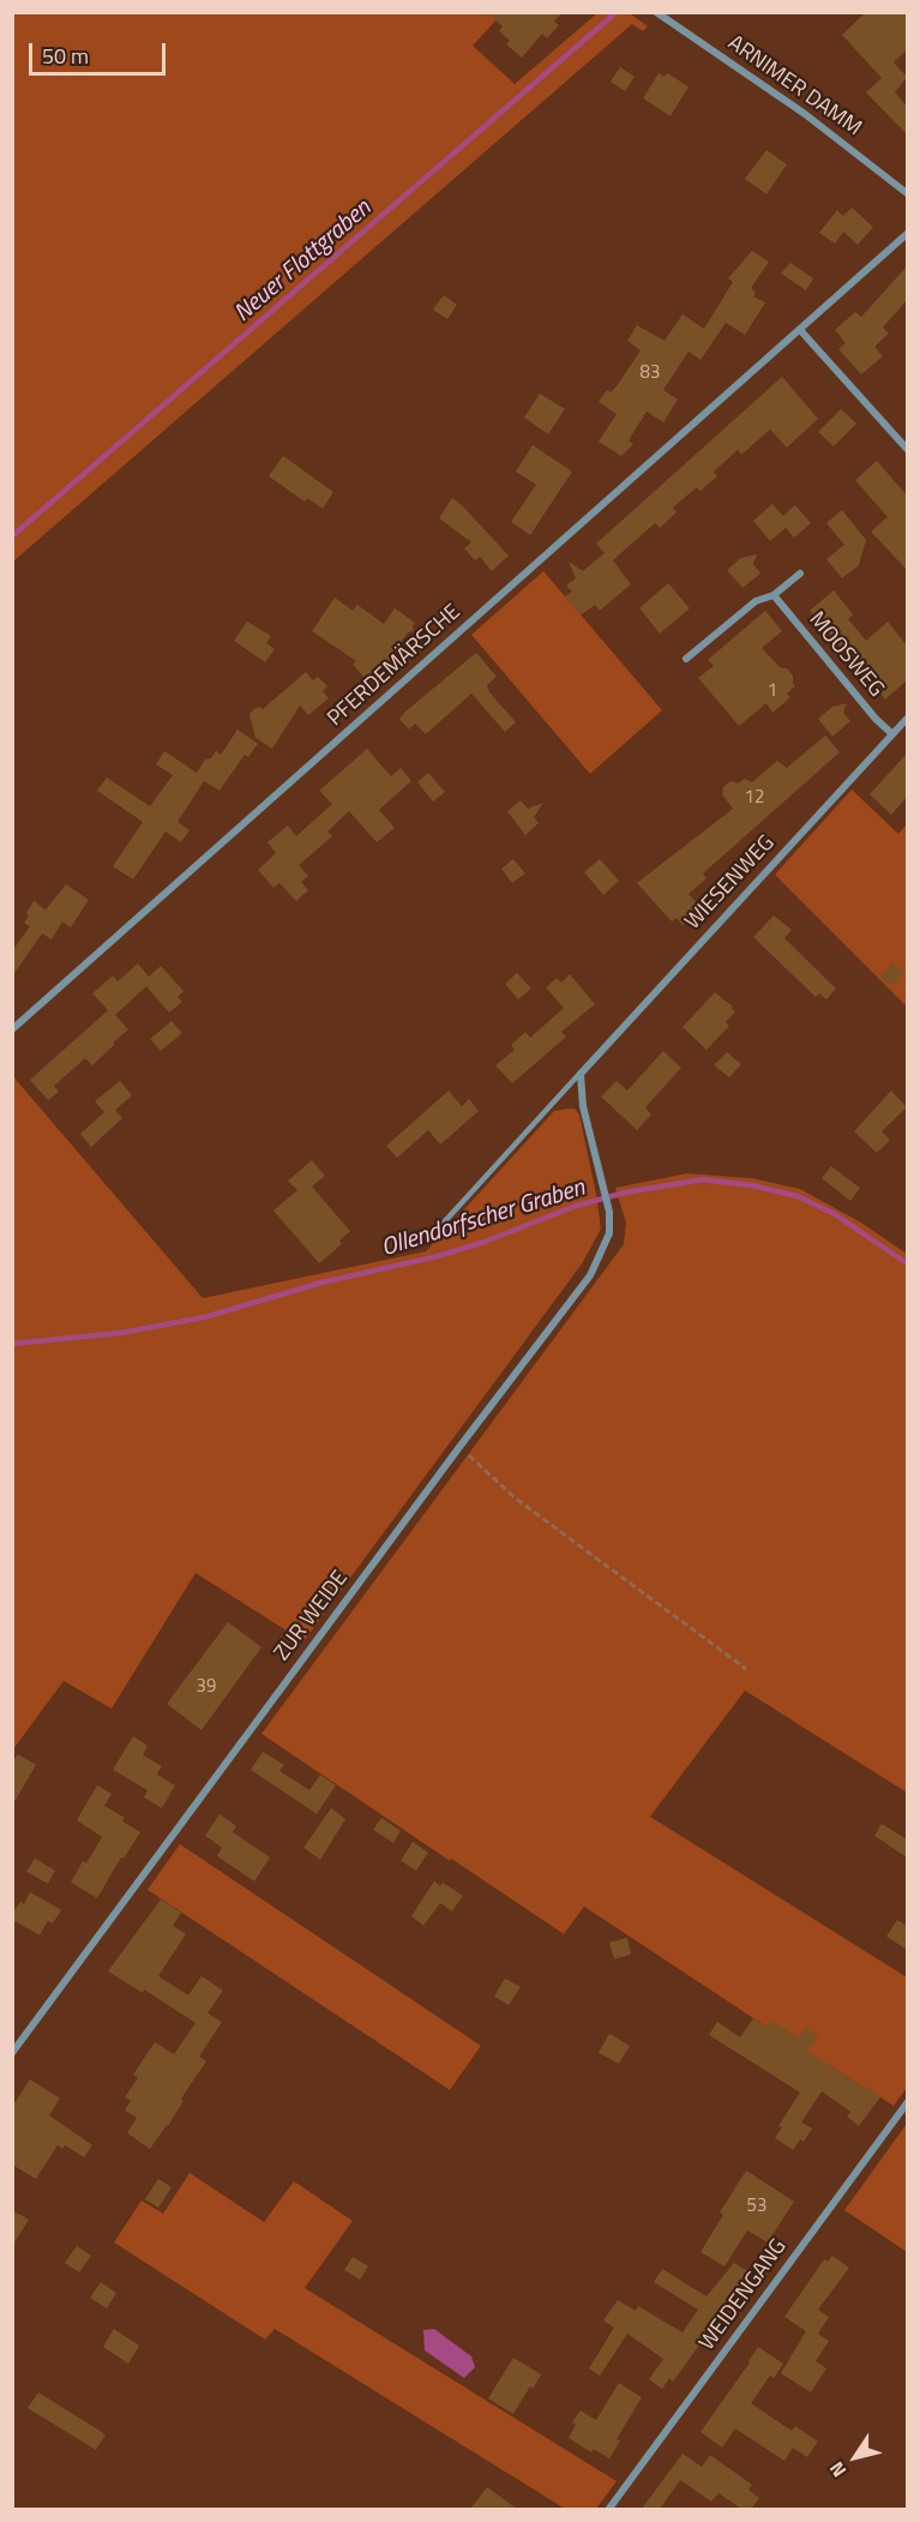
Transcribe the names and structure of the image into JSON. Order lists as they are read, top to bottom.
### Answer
{
  "streets": {
    "street": [
      "ARNIMER DAMM",
      "MOOSWEG",
      "PFERDEMÄRSCHE",
      "WIESENWEG",
      "ZUR WEIDE",
      "WEIDENGANG"
    ]
  },
  "crossings": [
    ["MOOSWEG", "WIESENWEG"],
    ["WIESENWEG", "ZUR WEIDE"]
  ],
  "water": ["Neuer Flottgraben", "Ollendorfscher Graben"],
  "house_numbers": [
    "83",
    "1",
    "12",
    "39",
    "53"
  ],
  "scale_bar": "50 m",
  "north": "bottom left"
}
